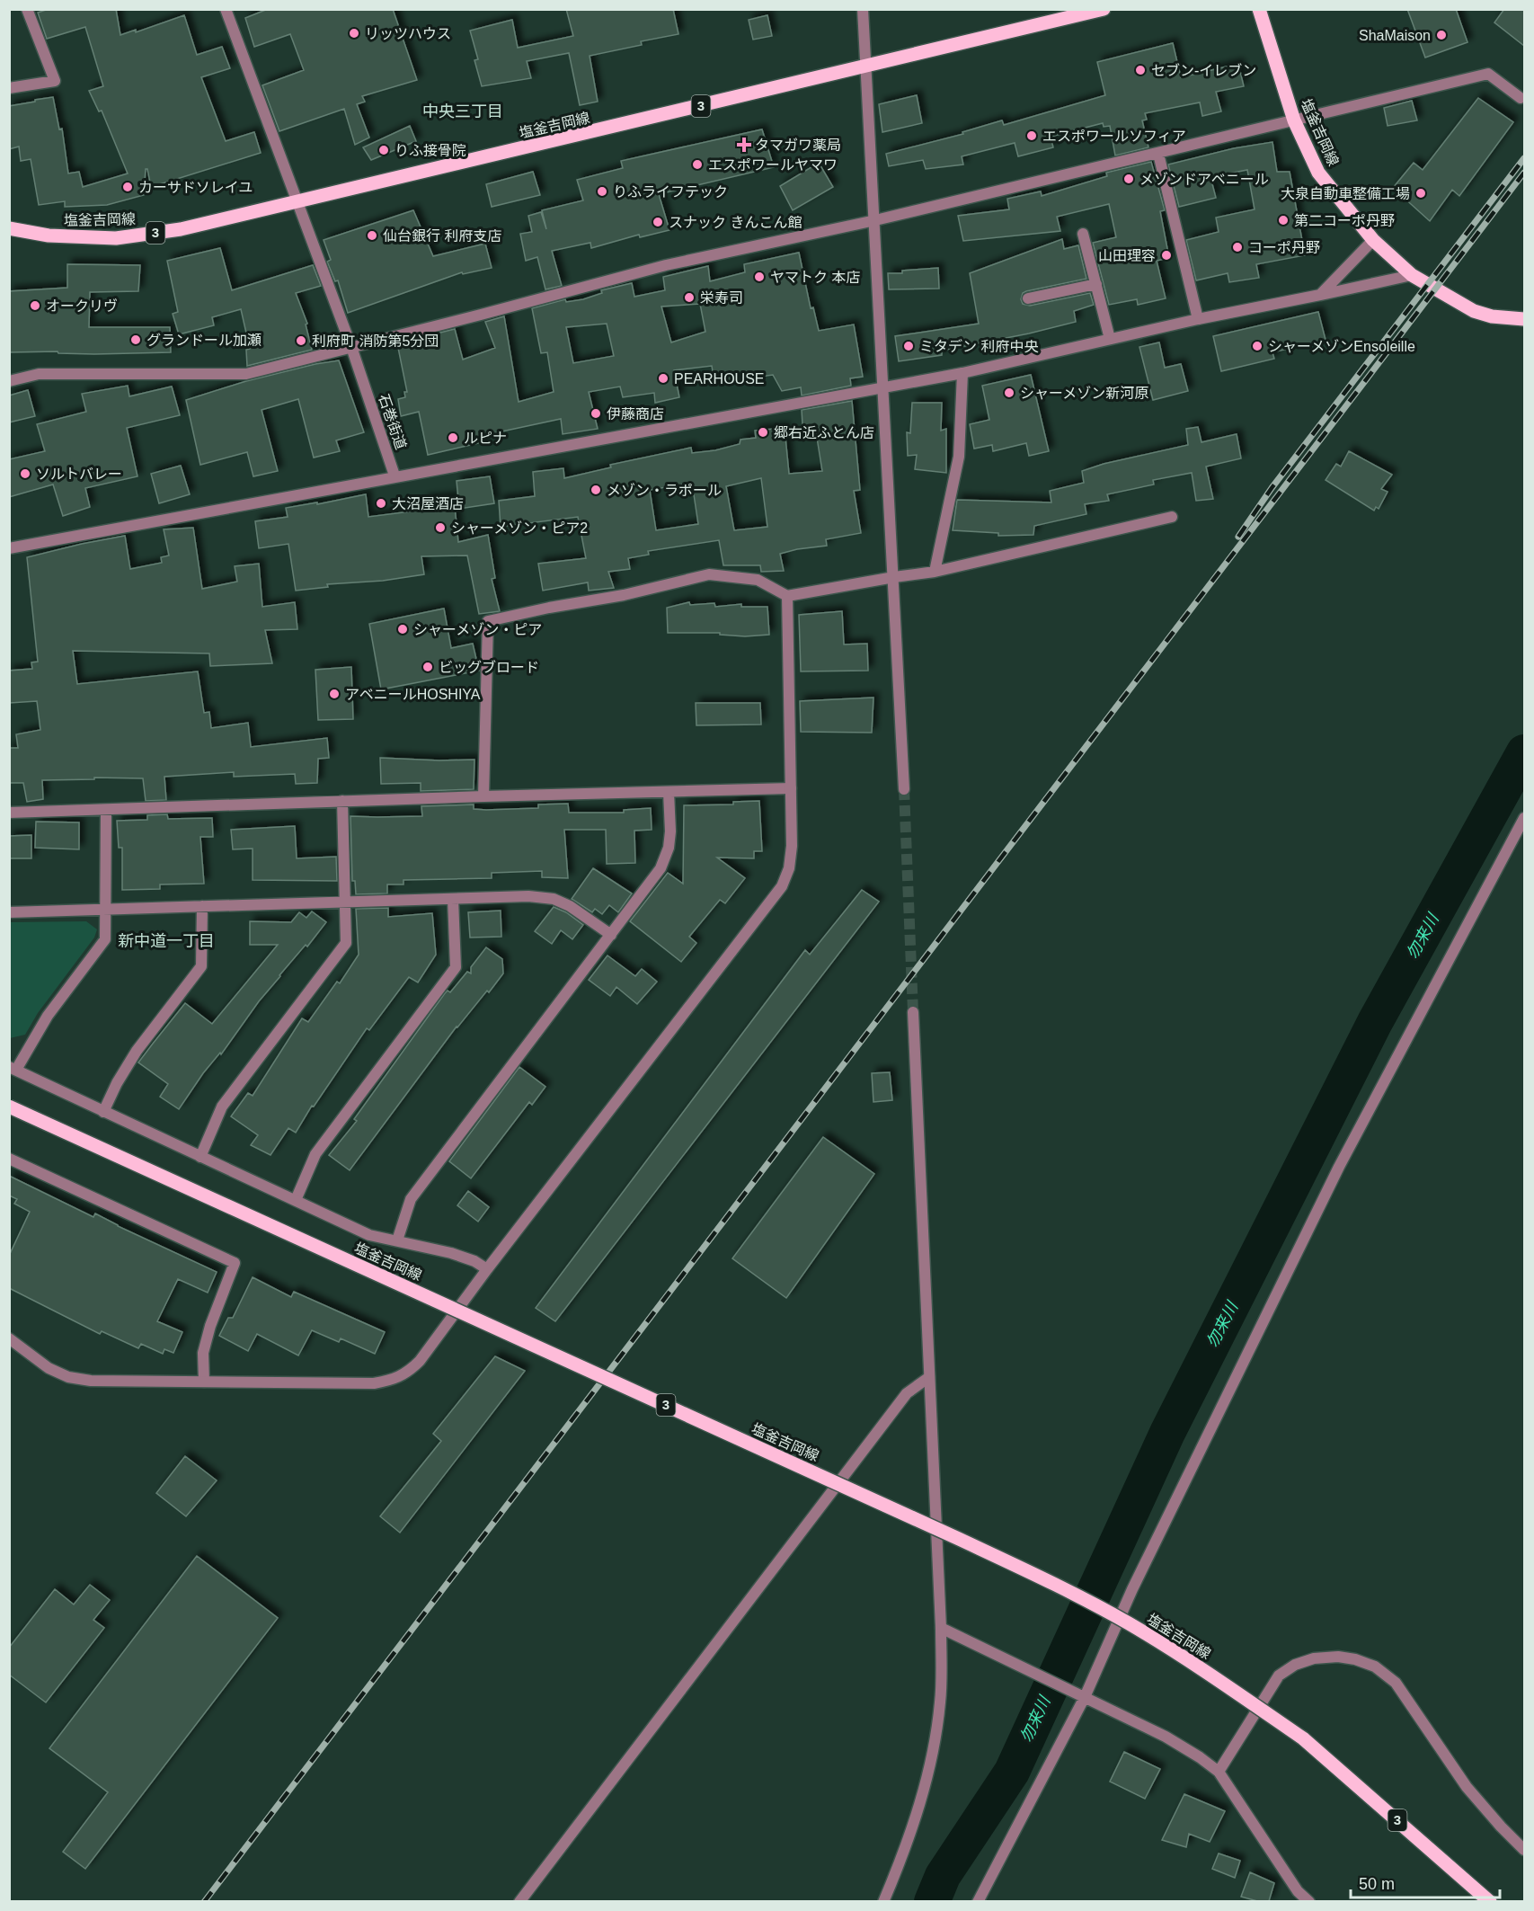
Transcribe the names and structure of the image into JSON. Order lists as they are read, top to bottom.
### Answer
{
  "streets": {
    "main road": ["3", "塩釜吉岡線"],
    "street": ["石巻街道"]
  },
  "crossings": [
    ["塩釜吉岡線", "石巻街道"]
  ],
  "districts": ["中央三丁目", "新中道一丁目"],
  "water": ["勿来川"],
  "places": {
    "other": [
      "リッツハウス",
      "ShaMaison",
      "セブン-イレブン",
      "エスポワールソフィア",
      "りふ接骨院",
      "エスポワールヤマワ",
      "メゾンドアベニール",
      "カーサドソレイユ",
      "りふライフテック",
      "大泉自動車整備工場",
      "第二コーポ丹野",
      "スナック きんこん館",
      "仙台銀行 利府支店",
      "コーポ丹野",
      "山田理容",
      "ヤマトク 本店",
      "栄寿司",
      "オークリヴ",
      "グランドール加瀬",
      "利府町 消防第5分団",
      "ミタデン 利府中央",
      "シャーメゾンEnsoleille",
      "PEARHOUSE",
      "シャーメゾン新河原",
      "伊藤商店",
      "郷右近ふとん店",
      "ルピナ",
      "ソルトバレー",
      "メゾン・ラポール",
      "大沼屋酒店",
      "シャーメゾン・ピア2",
      "シャーメゾン・ピア",
      "ビッグブロード",
      "アベニールHOSHIYA"
    ],
    "health": ["タマガワ薬局"]
  },
  "scale_bar": "50 m"
}
